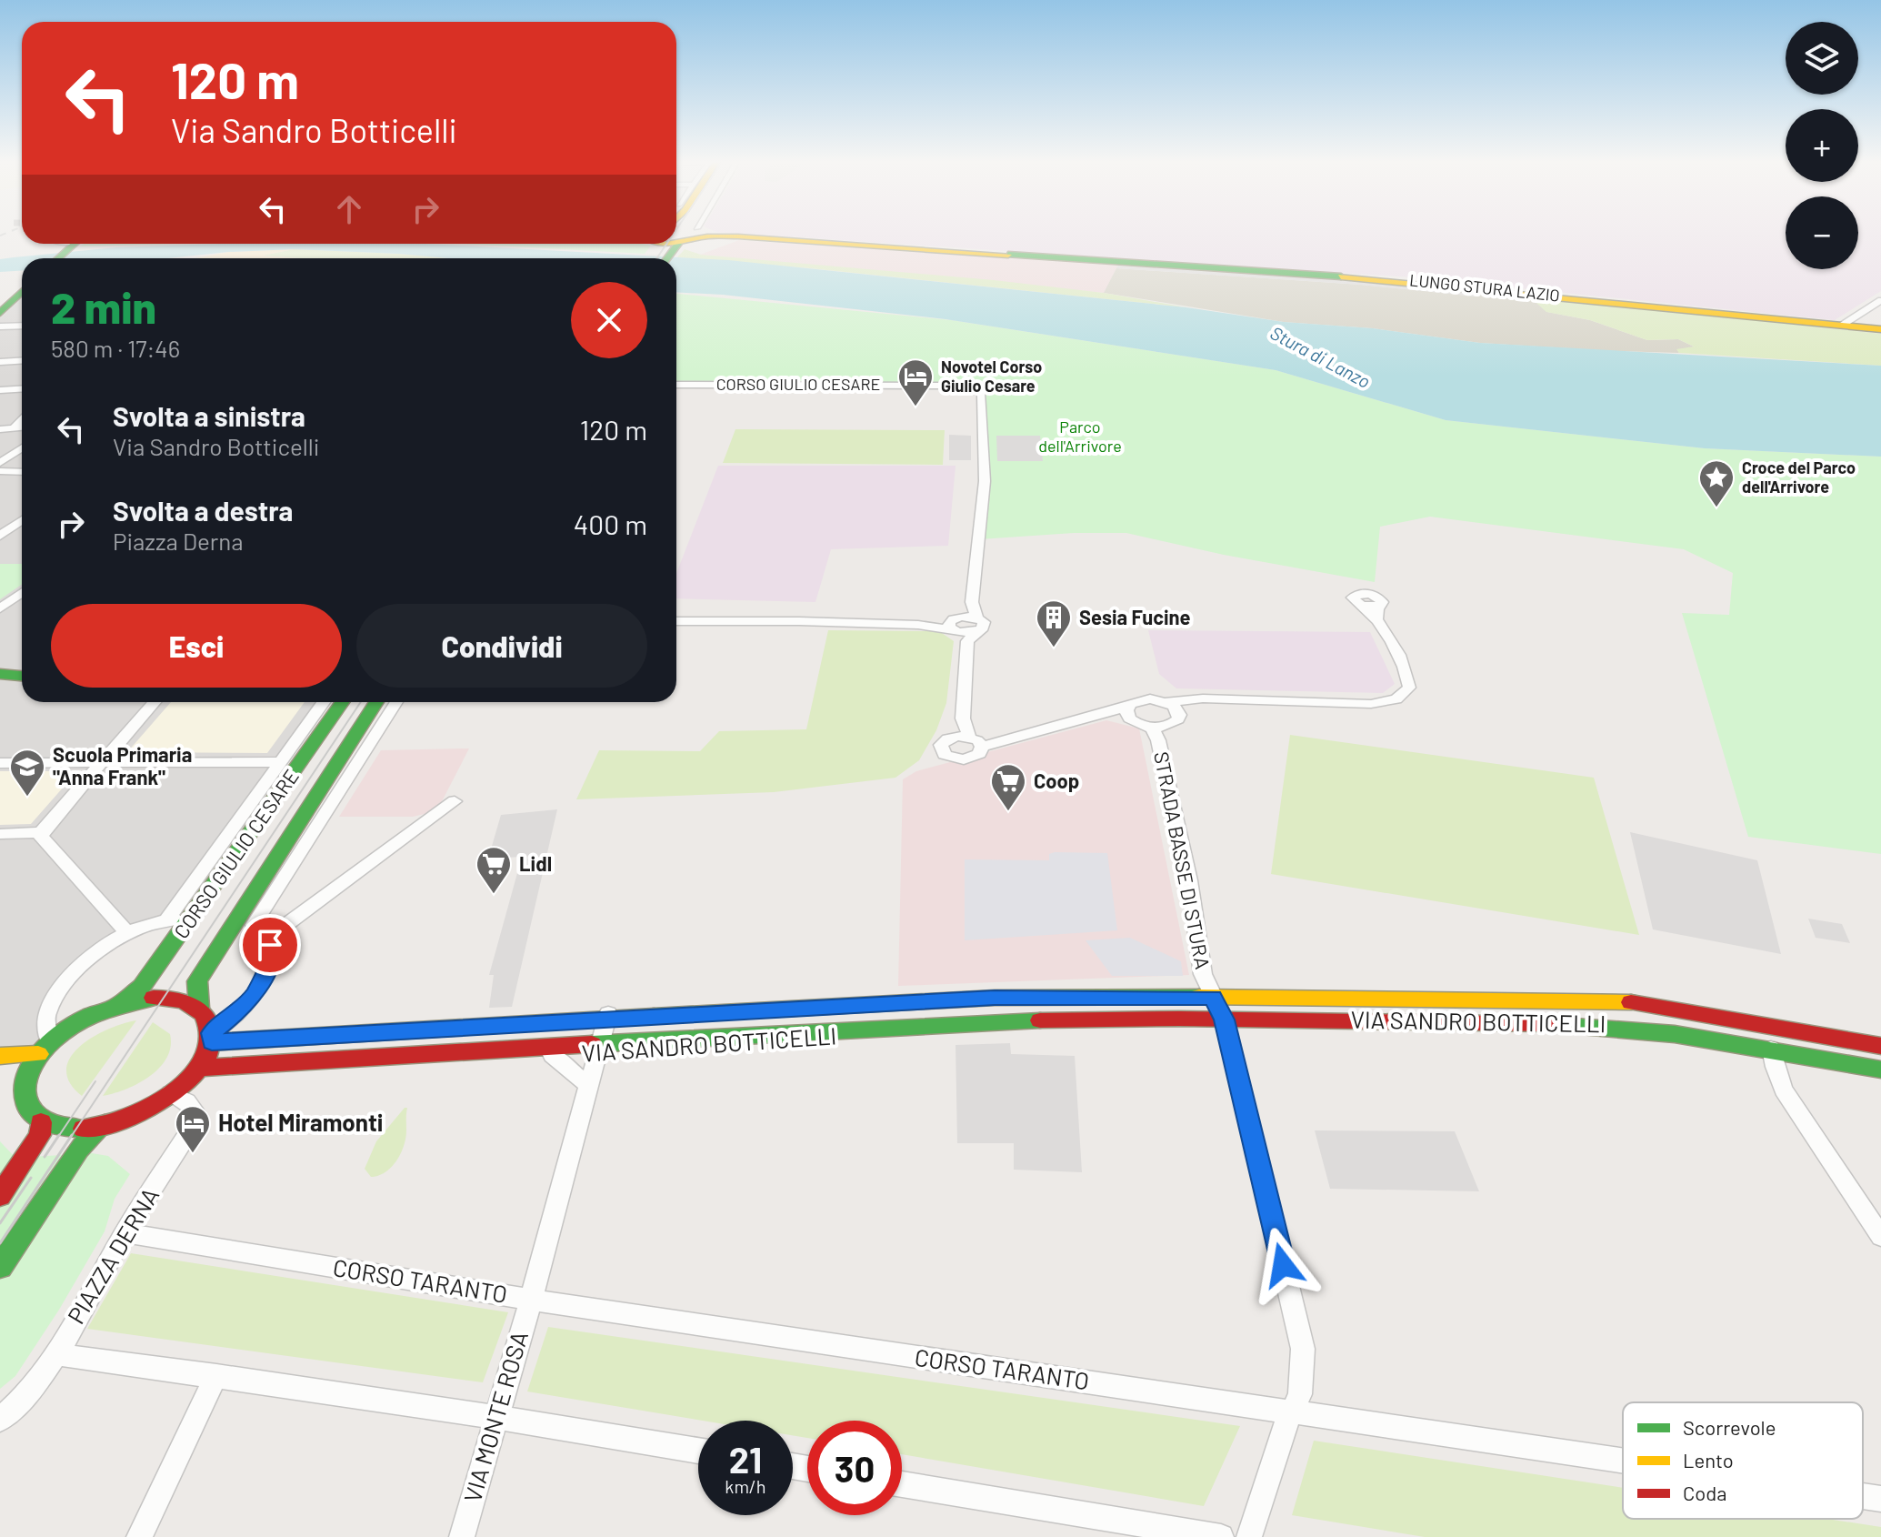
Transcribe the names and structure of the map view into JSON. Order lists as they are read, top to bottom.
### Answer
{
  "streets": {
    "main road": ["LUNGO STURA LAZIO", "CORSO GIULIO CESARE", "VIA SANDRO BOTTICELLI"],
    "street": [
      "STRADA BASSE DI STURA",
      "PIAZZA DERNA",
      "CORSO TARANTO",
      "VIA MONTE ROSA"
    ]
  },
  "crossings": [
    ["STRADA BASSE DI STURA", "VIA SANDRO BOTTICELLI"],
    ["STRADA BASSE DI STURA", "CORSO TARANTO"],
    ["VIA SANDRO BOTTICELLI", "VIA MONTE ROSA"],
    ["PIAZZA DERNA", "CORSO TARANTO"],
    ["CORSO TARANTO", "VIA MONTE ROSA"]
  ],
  "water": ["Stura di Lanzo"],
  "parks": ["Parco dell'Arrivore"],
  "places": {
    "hotel": ["Novotel Corso Giulio Cesare", "Hotel Miramonti"],
    "place": ["Croce del Parco dell'Arrivore"],
    "building": ["Sesia Fucine"],
    "school or university": ["Scuola Primaria \"Anna Frank\""],
    "supermarket": ["Coop", "Lidl"]
  },
  "legend": ["Scorrevole", "Lento", "Coda"],
  "page": {
    "map_buttons": ["+", "−"],
    "turn": ["120 m", "Via Sandro Botticelli"],
    "heading": ["2 min", "580 m · 17:46"],
    "list": [
      {
        "name": "Svolta a sinistra",
        "note": "Via Sandro Botticelli",
        "value": "120 m"
      },
      {
        "name": "Svolta a destra",
        "note": "Piazza Derna",
        "value": "400 m"
      }
    ],
    "buttons": ["Esci", "Condividi"],
    "speed": "21 km/h",
    "limit": "30"
  }
}
